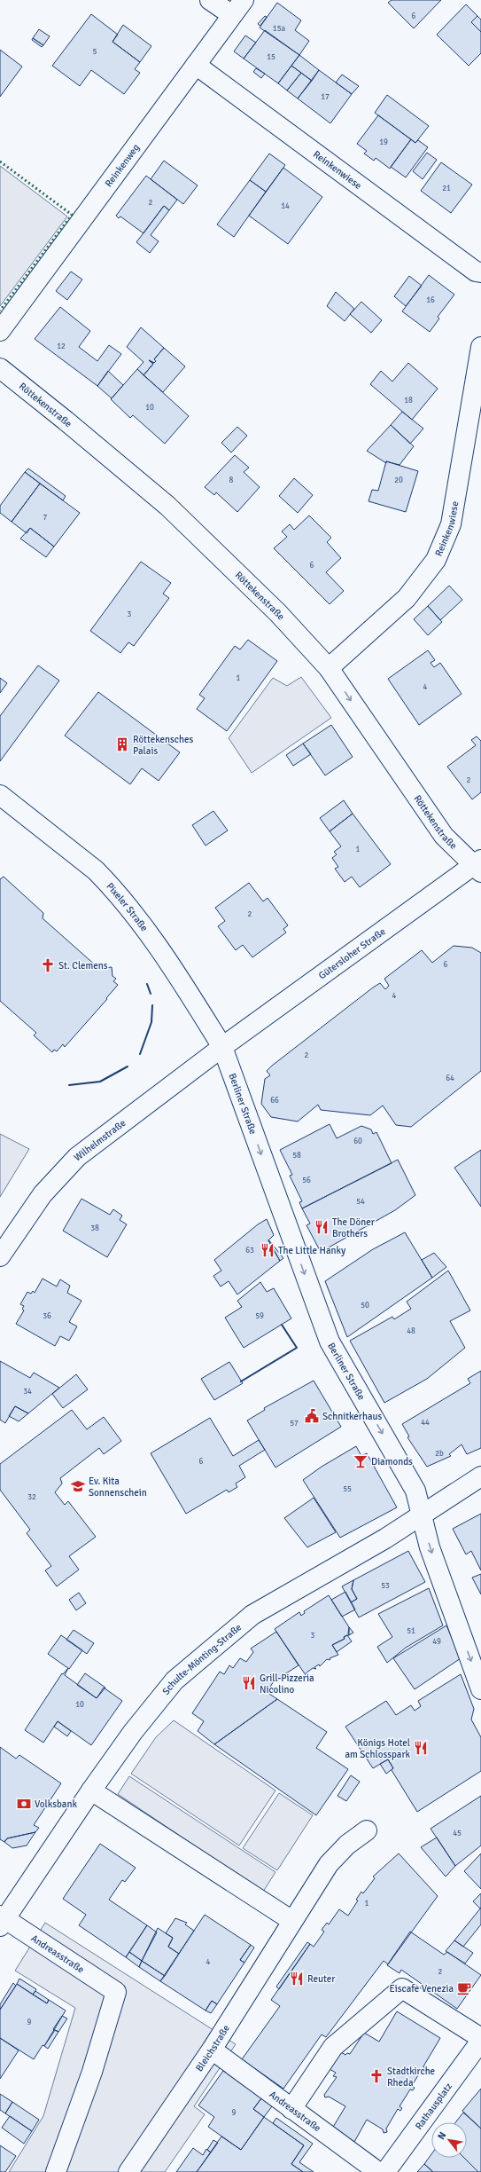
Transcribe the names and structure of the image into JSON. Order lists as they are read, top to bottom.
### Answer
{
  "streets": {
    "street": [
      "Reinkenweg",
      "Reinkenwiese",
      "Röttekenstraße",
      "Pixeler Straße",
      "Gütersloher Straße",
      "Berliner Straße",
      "Wilhelmstraße",
      "Schulte-Mönting-Straße",
      "Andreasstraße",
      "Bleichstraße",
      "Rathausplatz"
    ]
  },
  "crossings": [
    ["Reinkenweg", "Reinkenwiese"],
    ["Reinkenwiese", "Röttekenstraße"],
    ["Röttekenstraße", "Gütersloher Straße"],
    ["Pixeler Straße", "Gütersloher Straße"],
    ["Pixeler Straße", "Berliner Straße"],
    ["Pixeler Straße", "Wilhelmstraße"],
    ["Gütersloher Straße", "Berliner Straße"],
    ["Gütersloher Straße", "Wilhelmstraße"],
    ["Berliner Straße", "Wilhelmstraße"],
    ["Berliner Straße", "Schulte-Mönting-Straße"],
    ["Schulte-Mönting-Straße", "Andreasstraße"],
    ["Andreasstraße", "Bleichstraße"]
  ],
  "one_way": ["Röttekenstraße", "Berliner Straße"],
  "places": {
    "building": ["Röttekensches Palais"],
    "church": ["St. Clemens", "Stadtkirche Rheda"],
    "restaurant": [
      "The Döner Brothers",
      "The Little Hanky",
      "Grill-Pizzeria Nicolino",
      "Königs Hotel am Schlosspark",
      "Reuter"
    ],
    "public building": ["Schnitkerhaus"],
    "bar": ["Diamonds"],
    "school or university": ["Ev. Kita Sonnenschein"],
    "bank": ["Volksbank"],
    "cafe": ["Eiscafe Venezia"]
  },
  "house_numbers": [
    "6",
    "15a",
    "5",
    "15",
    "17",
    "19",
    "21",
    "2",
    "14",
    "16",
    "12",
    "18",
    "10",
    "8",
    "20",
    "7",
    "6",
    "3",
    "1",
    "4",
    "2",
    "1",
    "2",
    "6",
    "4",
    "2",
    "64",
    "66",
    "60",
    "58",
    "56",
    "54",
    "38",
    "63",
    "50",
    "36",
    "59",
    "48",
    "34",
    "44",
    "57",
    "2b",
    "6",
    "55",
    "32",
    "53",
    "51",
    "3",
    "49",
    "10",
    "45",
    "1",
    "4",
    "2",
    "9",
    "9"
  ],
  "north": "top left"
}
